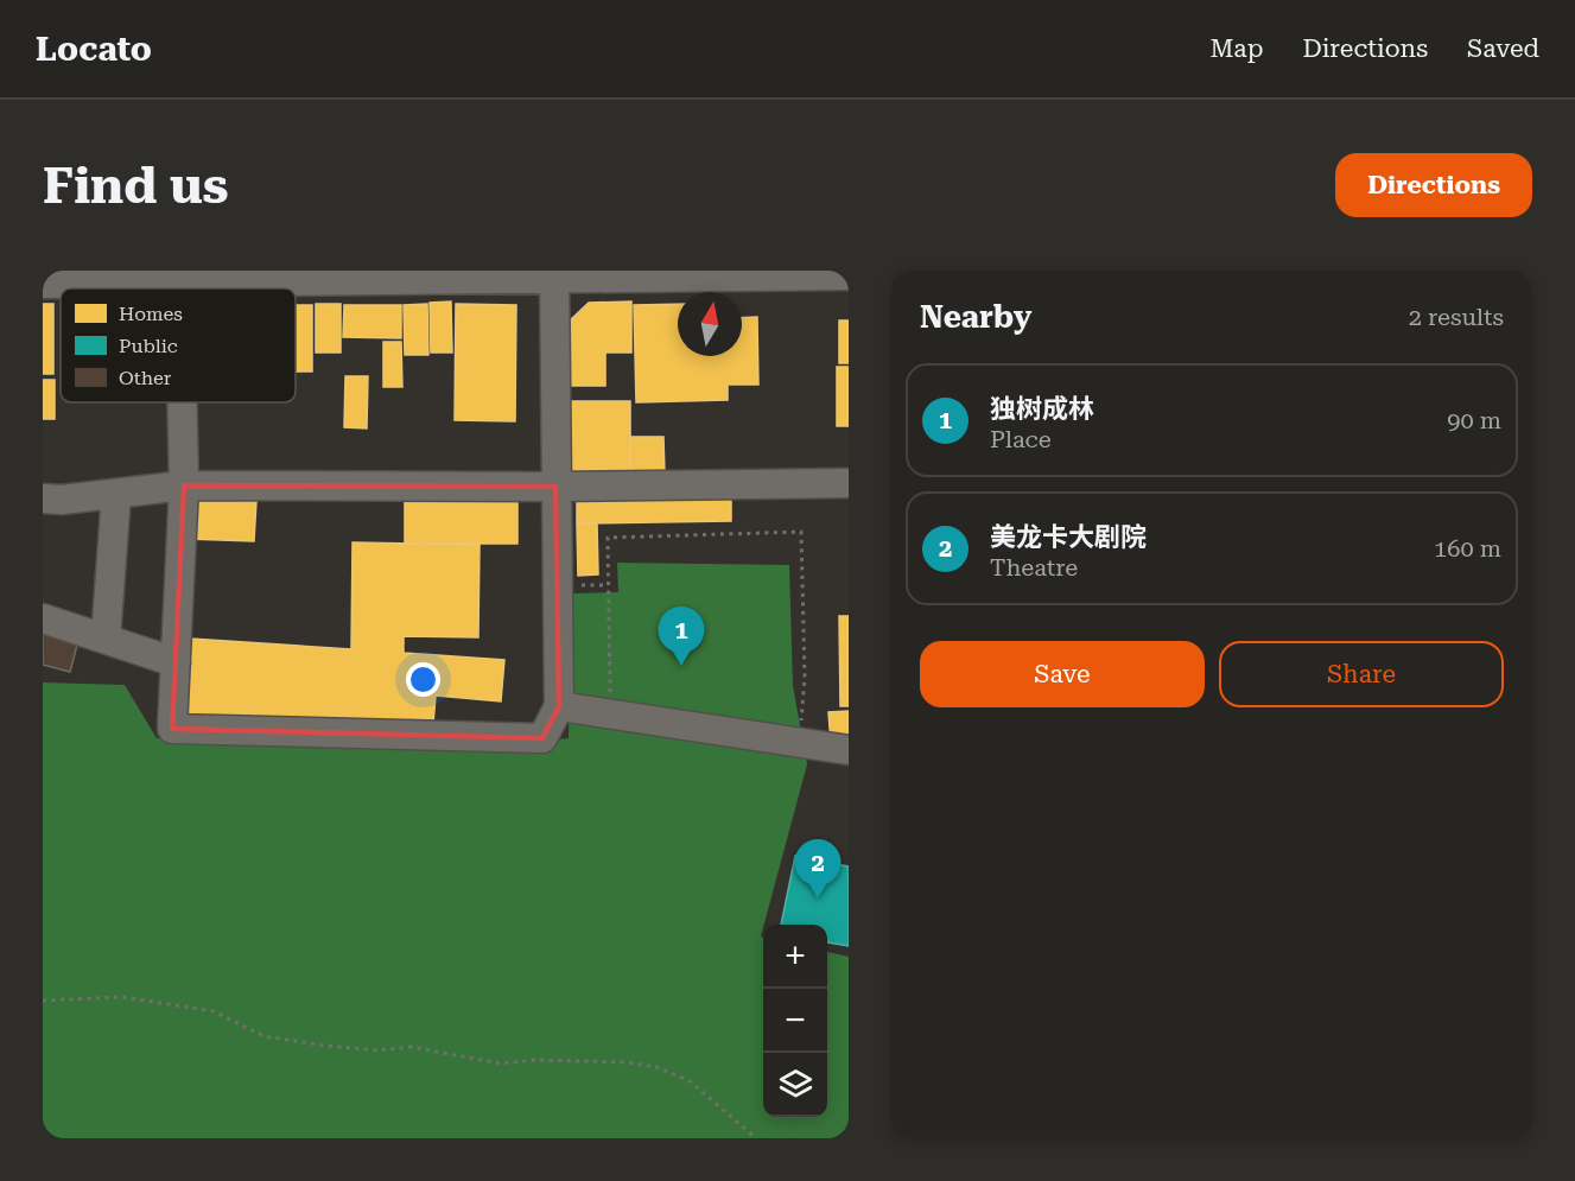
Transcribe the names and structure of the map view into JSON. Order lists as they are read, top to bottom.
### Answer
{
  "legend": ["Homes", "Public", "Other"],
  "north": "top",
  "page": {
    "header": "Locato",
    "nav": ["Map", "Directions", "Saved"],
    "buttons": [
      "Directions",
      ["Save", "Share"]
    ],
    "title": "Find us",
    "heading": ["Nearby", "2 results"],
    "list": [
      {
        "mark": "1",
        "name": "独树成林",
        "note": "Place",
        "value": "90 m"
      },
      {
        "mark": "2",
        "name": "美龙卡大剧院",
        "note": "Theatre",
        "value": "160 m"
      }
    ],
    "pins": ["1", "2"],
    "map_buttons": ["+", "−"]
  }
}
